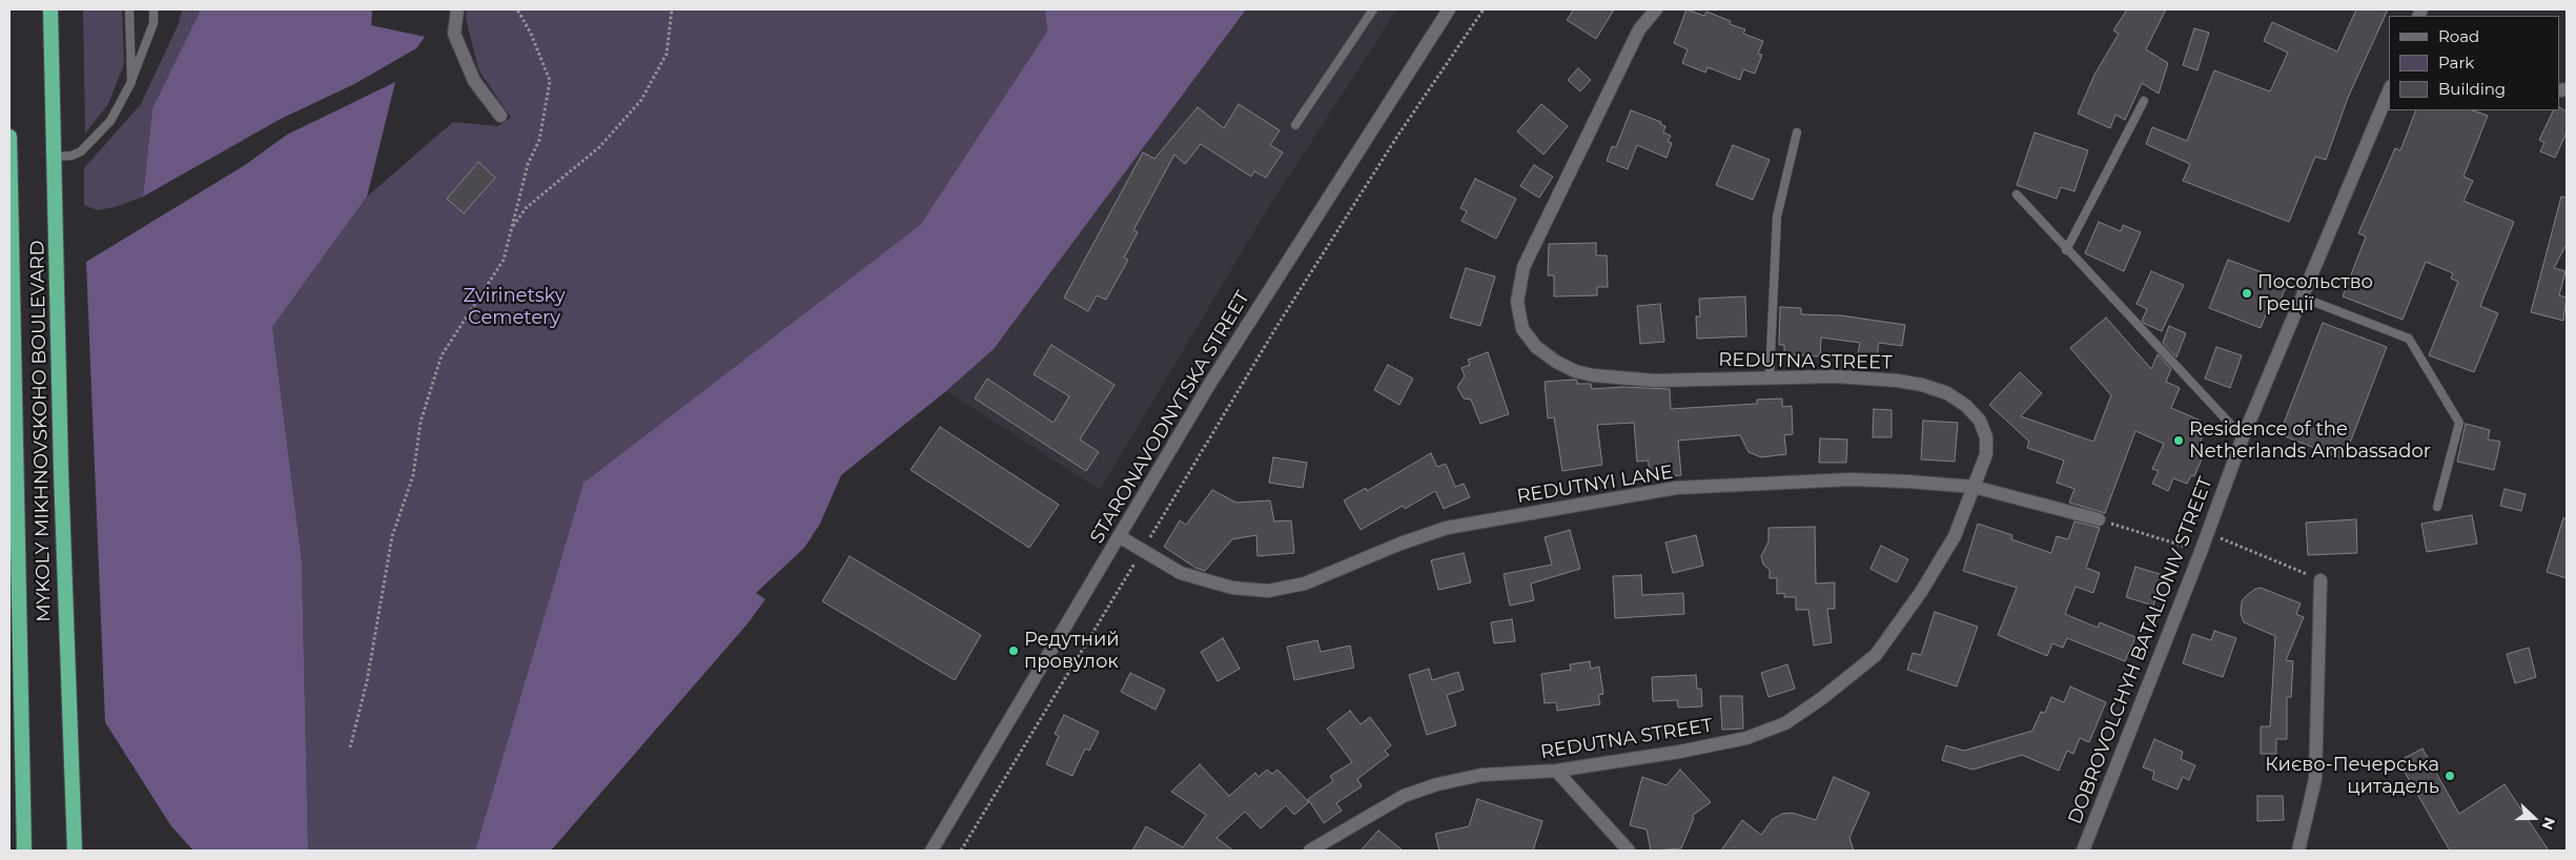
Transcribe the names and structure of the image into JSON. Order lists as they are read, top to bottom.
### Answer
{
  "streets": {
    "highway": ["MYKOLY MIKHNOVSKOHO BOULEVARD"],
    "street": [
      "REDUTNA STREET",
      "STARONAVODNYTSKA STREET",
      "REDUTNYI LANE",
      "DOBROVOLCHYH BATALIONIV STREET"
    ]
  },
  "crossings": [
    ["REDUTNA STREET", "REDUTNYI LANE"],
    ["STARONAVODNYTSKA STREET", "REDUTNYI LANE"]
  ],
  "parks": ["Zvirinetsky Cemetery"],
  "places": [
    "Посольство Греції",
    "Residence of the Netherlands Ambassador",
    "Редутний провулок",
    "Києво-Печерська цитадель"
  ],
  "legend": ["Road", "Park", "Building"],
  "north": "right"
}
